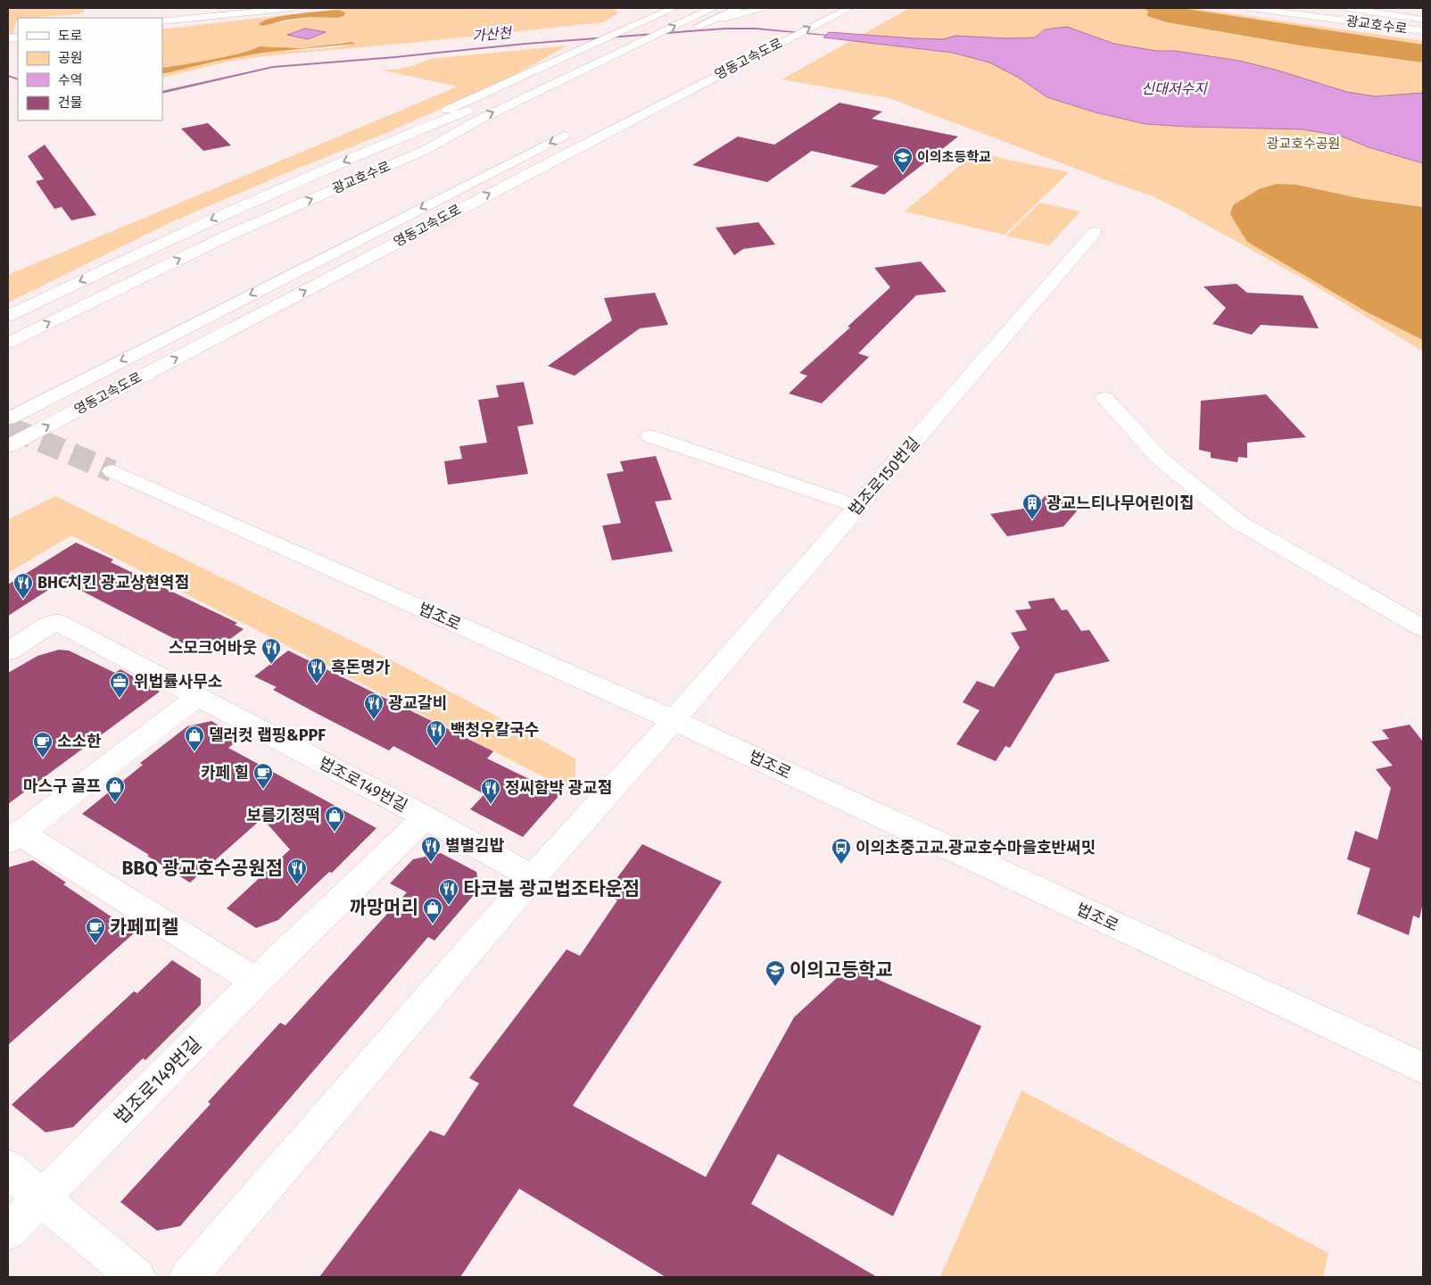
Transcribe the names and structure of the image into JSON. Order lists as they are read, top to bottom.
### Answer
{
  "streets": {
    "main road": [
      "광교호수로",
      "영동고속도로",
      "법조로150번길",
      "법조로",
      "법조로149번길"
    ]
  },
  "crossings": [
    ["법조로150번길", "법조로"]
  ],
  "water": ["가산천", "신대저수지"],
  "parks": ["광교호수공원"],
  "places": {
    "school or university": ["이의초등학교", "이의고등학교"],
    "building": ["광교느티나무어린이집"],
    "restaurant": [
      "BHC치킨 광교상현역점",
      "스모크어바웃",
      "흑돈명가",
      "광교갈비",
      "백청우칼국수",
      "정씨함박 광교점",
      "별별김밥",
      "BBQ 광교호수공원점",
      "타코붐 광교법조타운점"
    ],
    "office": ["위법률사무소"],
    "shop": [
      "델러컷 랩핑&PPF",
      "마스구 골프",
      "보름기정떡",
      "까망머리"
    ],
    "cafe": ["소소한", "카페 힐", "카페피켈"],
    "bus stop": ["이의초중고교.광교호수마을호반써밋"]
  },
  "legend": [
    "도로",
    "공원",
    "수역",
    "건물"
  ]
}
